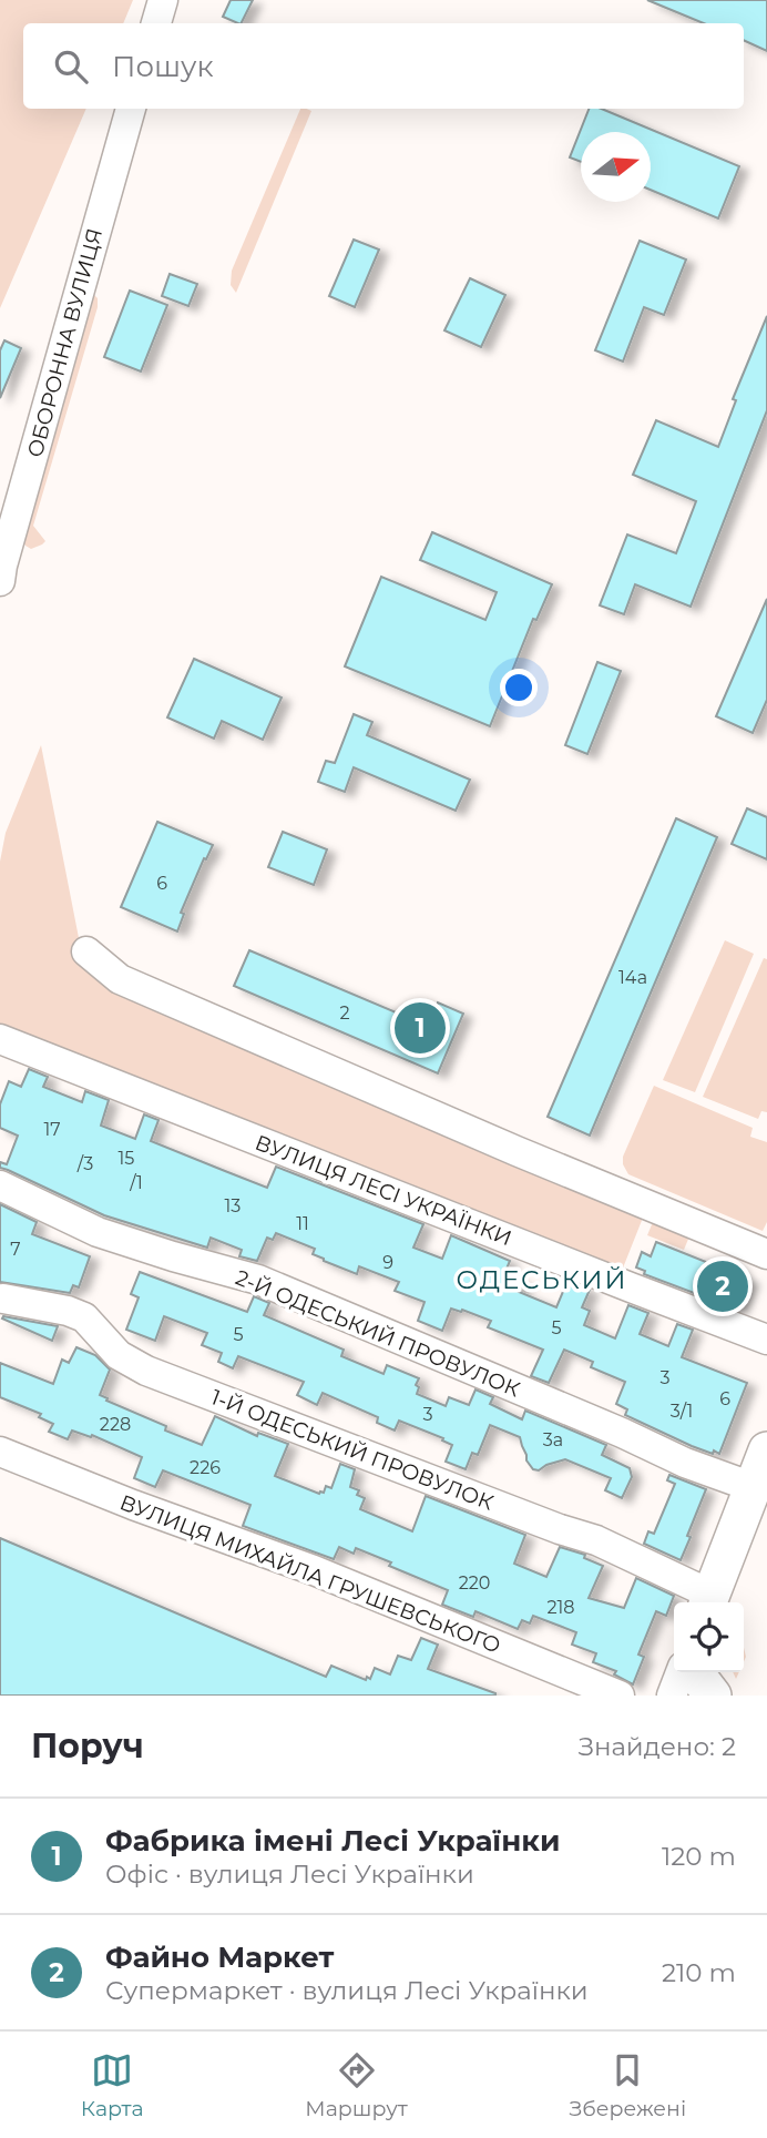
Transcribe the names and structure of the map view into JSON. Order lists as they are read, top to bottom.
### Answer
{
  "streets": {
    "street": [
      "ОБОРОННА ВУЛИЦЯ",
      "ВУЛИЦЯ ЛЕСІ УКРАЇНКИ",
      "2-Й ОДЕСЬКИЙ ПРОВУЛОК",
      "1-Й ОДЕСЬКИЙ ПРОВУЛОК",
      "ВУЛИЦЯ МИХАЙЛА ГРУШЕВСЬКОГО"
    ]
  },
  "districts": ["ОДЕСЬКИЙ"],
  "house_numbers": [
    "6",
    "14а",
    "2",
    "17",
    "15",
    "/3",
    "/1",
    "13",
    "11",
    "7",
    "9",
    "5",
    "5",
    "3",
    "6",
    "3/1",
    "3",
    "228",
    "3а",
    "226",
    "220",
    "218"
  ],
  "north": "right",
  "page": {
    "search": "Пошук",
    "pins": ["1", "2"],
    "heading": ["Поруч", "Знайдено: 2"],
    "list": [
      {
        "mark": "1",
        "name": "Фабрика імені Лесі Українки",
        "note": "Офіс · вулиця Лесі Українки",
        "value": "120 m"
      },
      {
        "mark": "2",
        "name": "Файно Маркет",
        "note": "Супермаркет · вулиця Лесі Українки",
        "value": "210 m"
      }
    ],
    "nav": ["Карта", "Маршрут", "Збережені"]
  }
}
